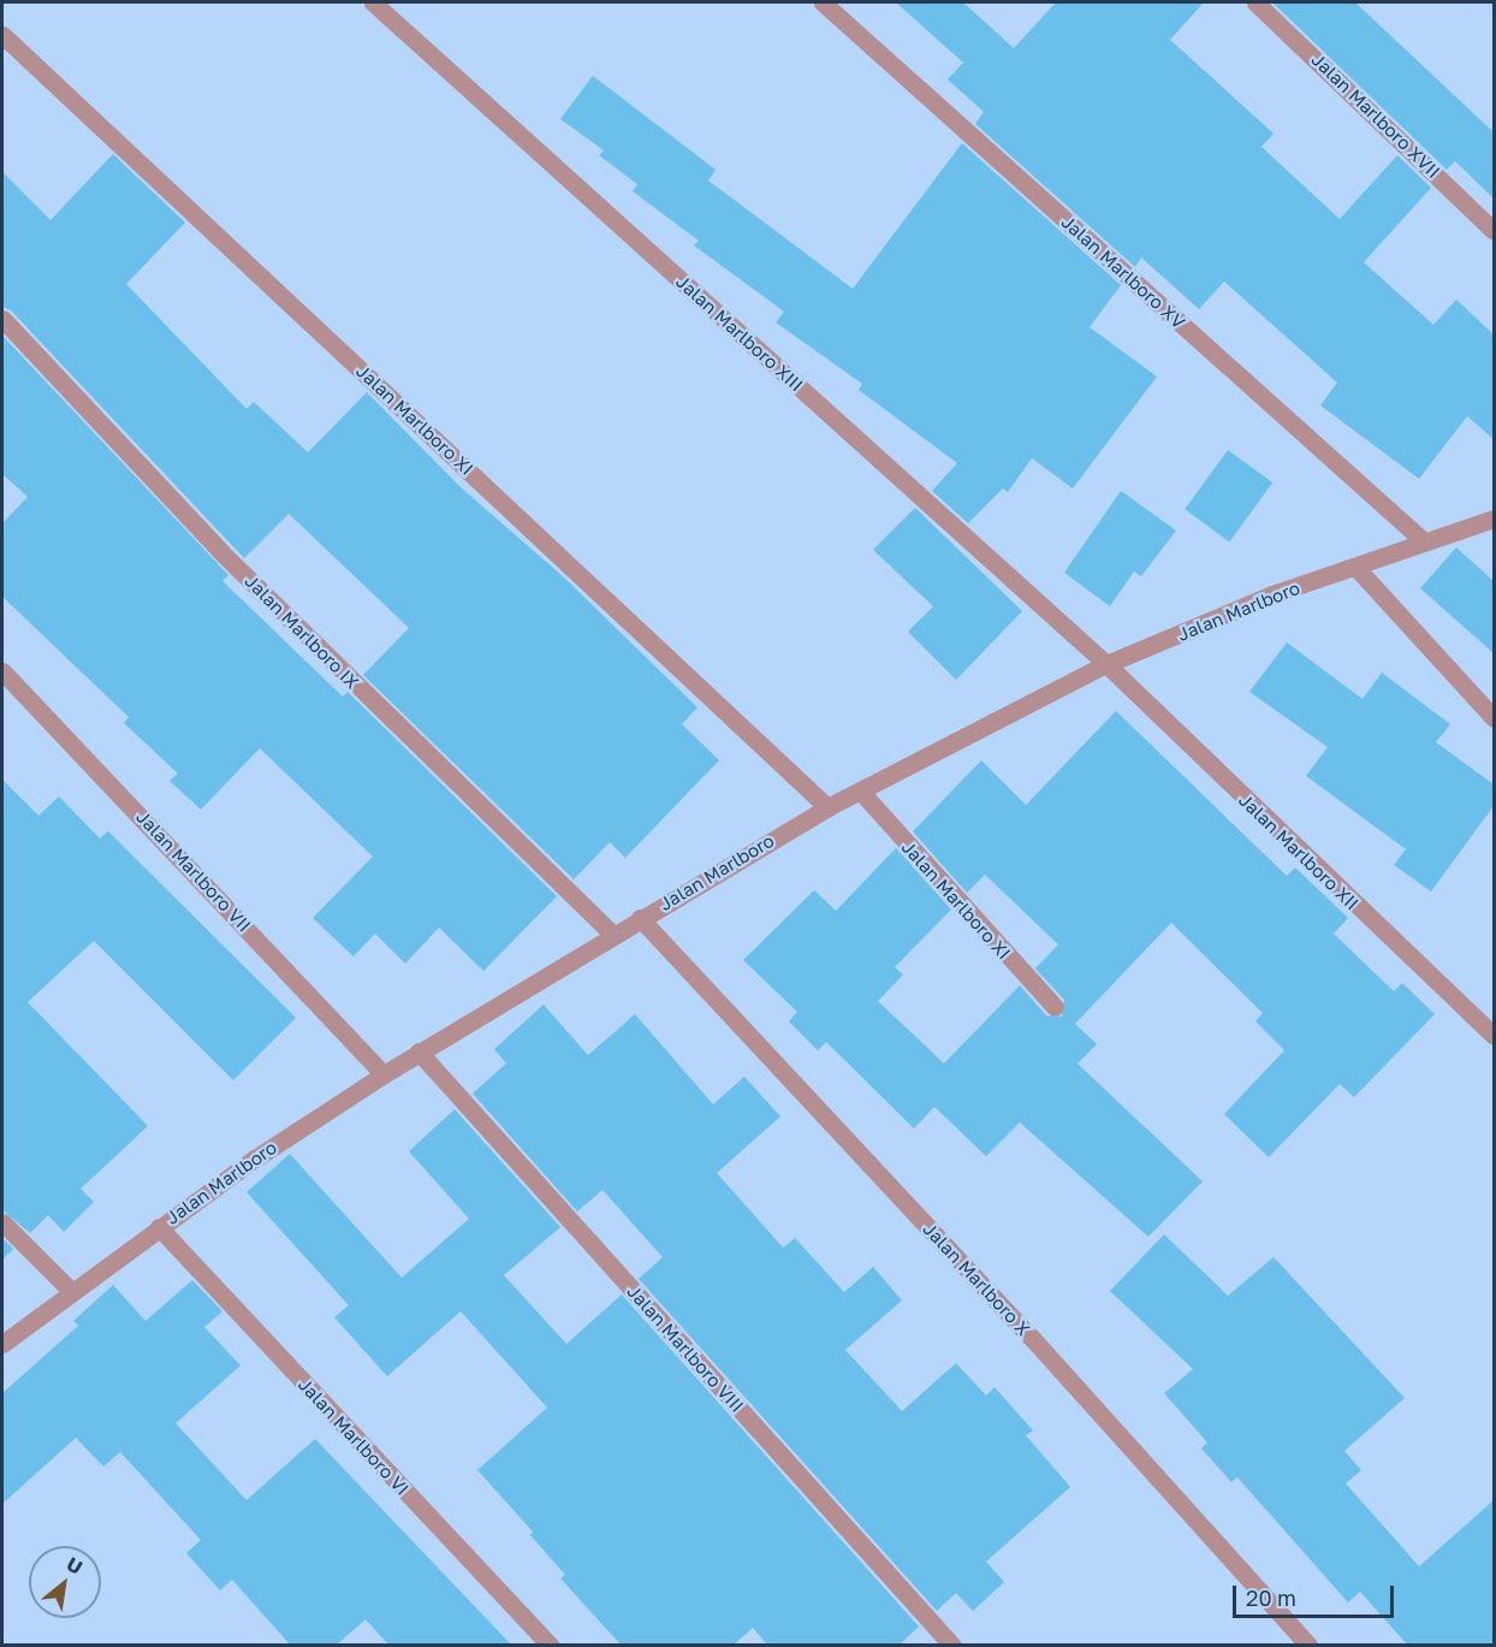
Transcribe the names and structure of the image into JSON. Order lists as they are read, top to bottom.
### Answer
{
  "streets": {
    "street": [
      "Jalan Marlboro XVII",
      "Jalan Marlboro XV",
      "Jalan Marlboro XIII",
      "Jalan Marlboro XI",
      "Jalan Marlboro",
      "Jalan Marlboro IX",
      "Jalan Marlboro XII",
      "Jalan Marlboro VII",
      "Jalan Marlboro X",
      "Jalan Marlboro VIII",
      "Jalan Marlboro VI"
    ]
  },
  "crossings": [
    ["Jalan Marlboro XV", "Jalan Marlboro"],
    ["Jalan Marlboro XIII", "Jalan Marlboro"],
    ["Jalan Marlboro XIII", "Jalan Marlboro XII"],
    ["Jalan Marlboro XI", "Jalan Marlboro"],
    ["Jalan Marlboro", "Jalan Marlboro IX"],
    ["Jalan Marlboro", "Jalan Marlboro XII"],
    ["Jalan Marlboro", "Jalan Marlboro VII"],
    ["Jalan Marlboro", "Jalan Marlboro X"],
    ["Jalan Marlboro", "Jalan Marlboro VIII"],
    ["Jalan Marlboro", "Jalan Marlboro VI"]
  ],
  "scale_bar": "20 m",
  "north": "top right"
}
